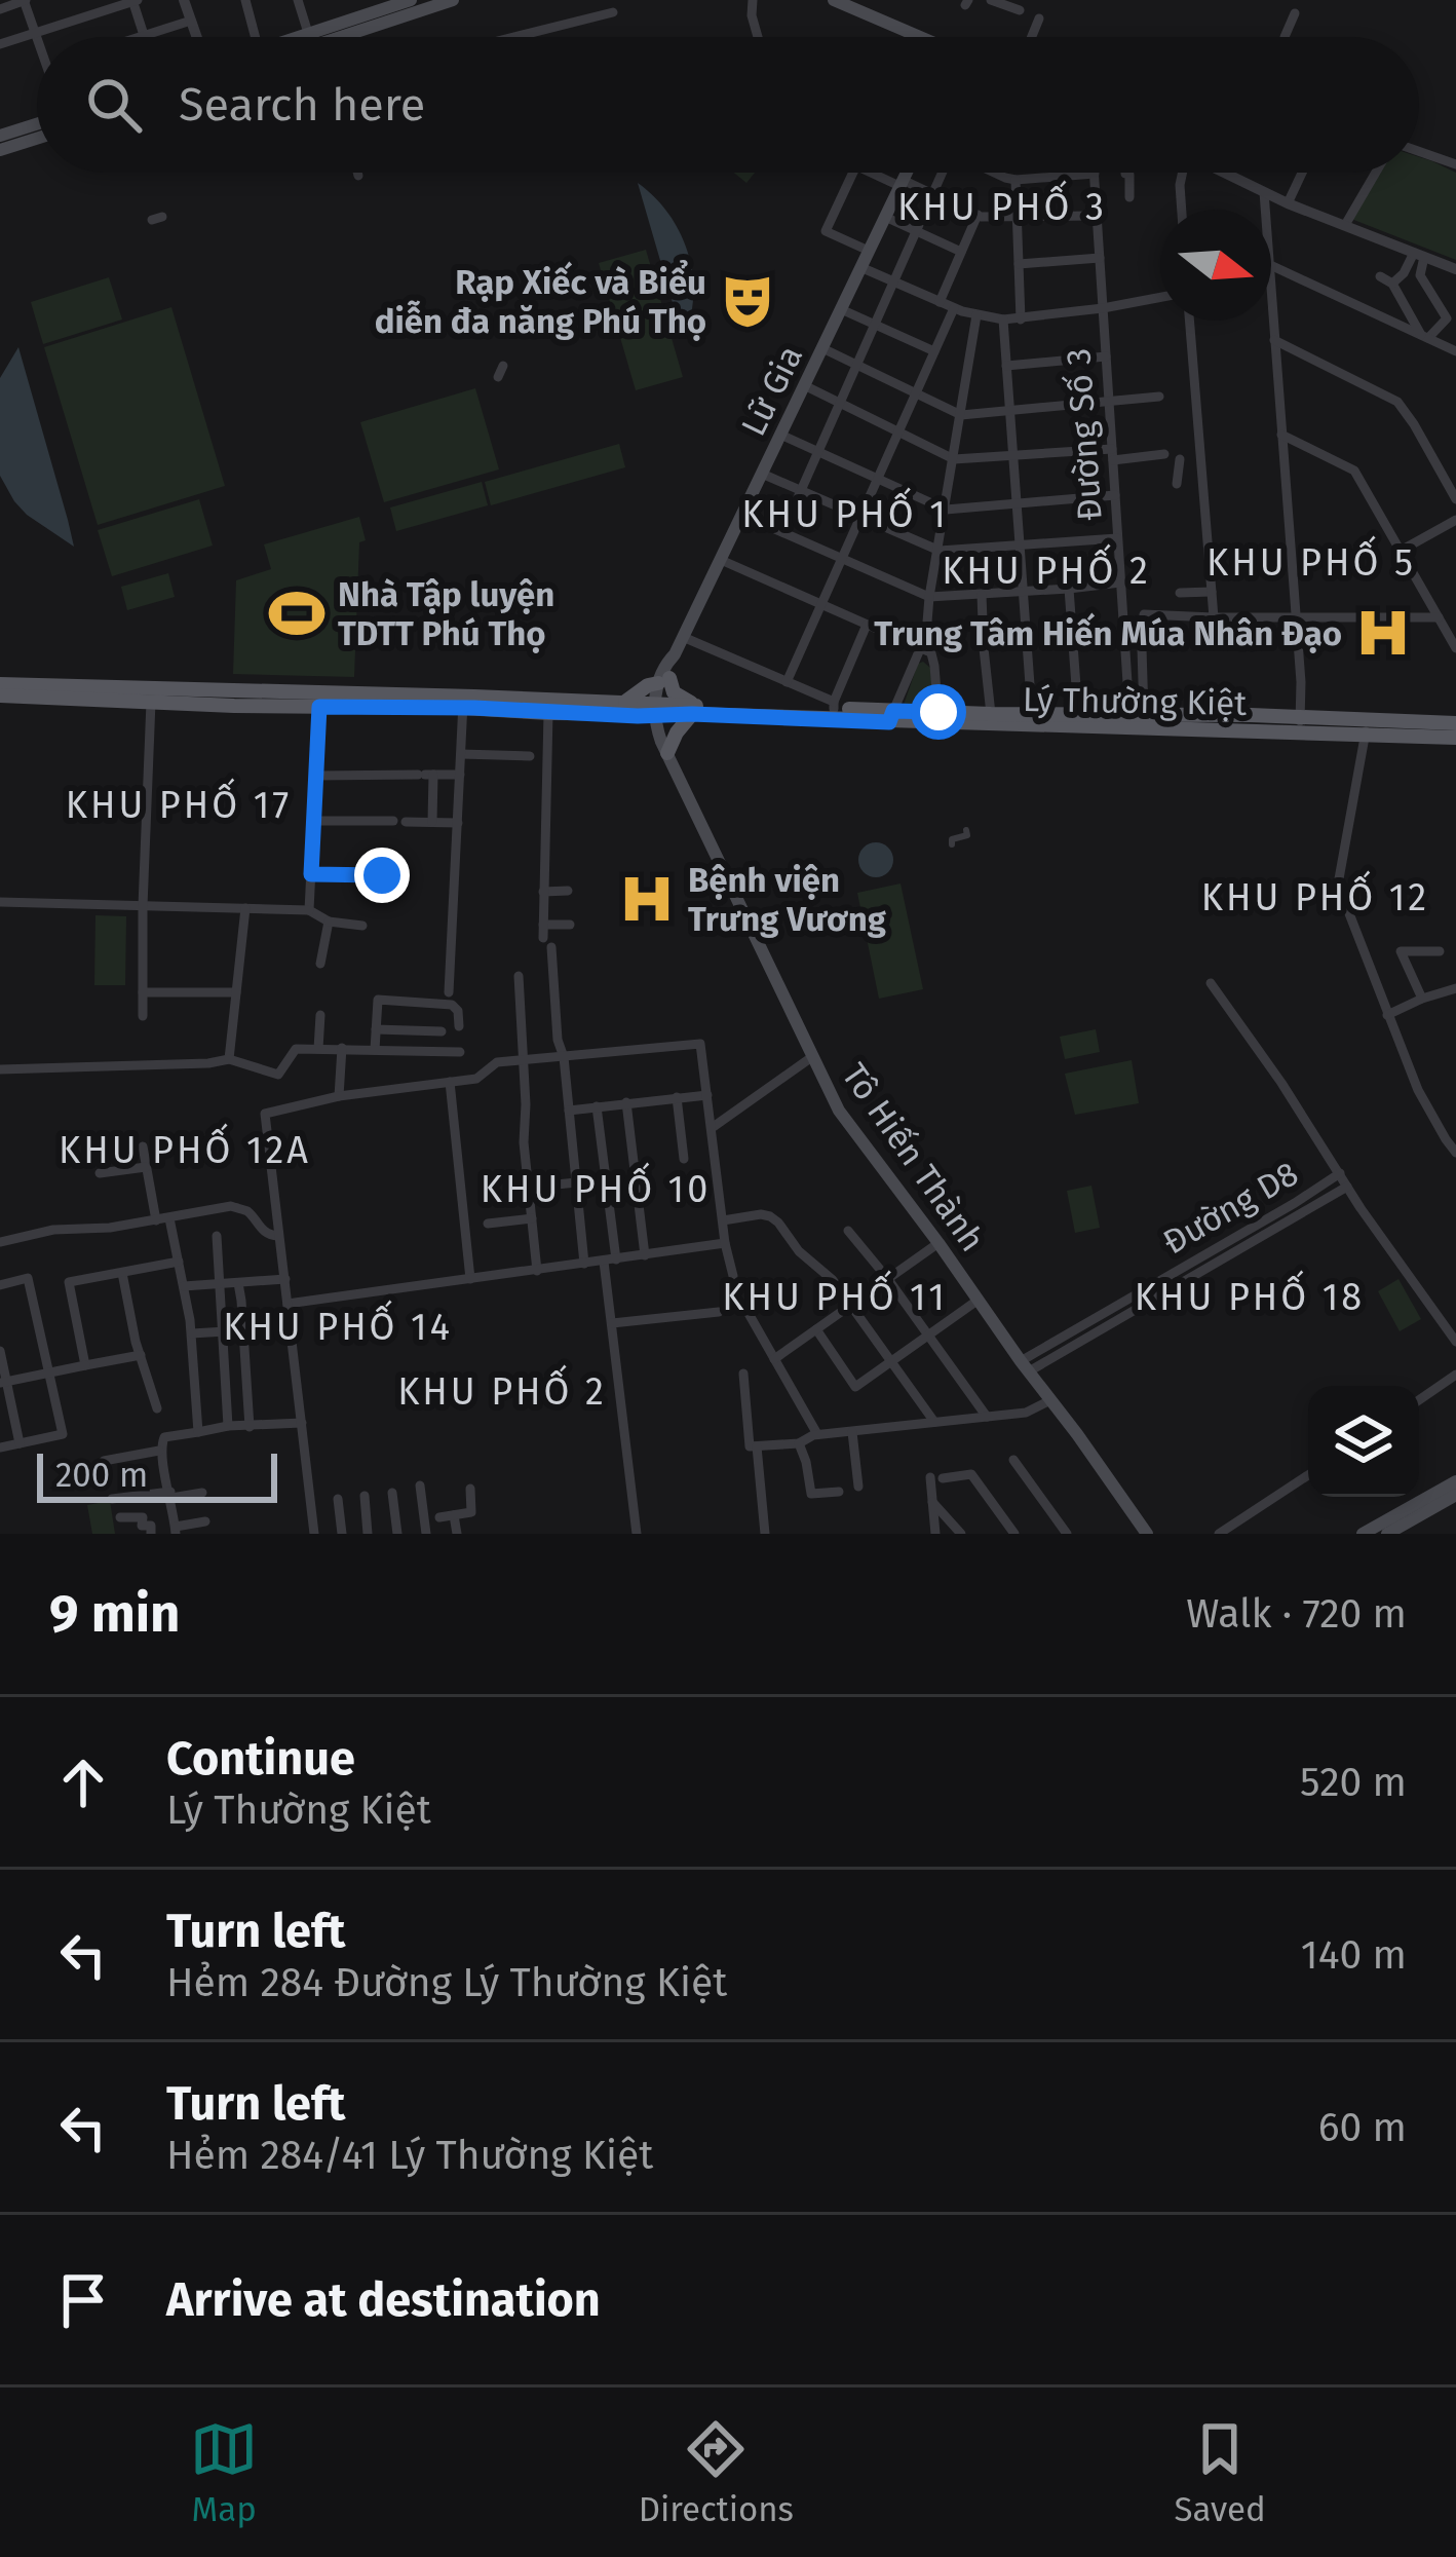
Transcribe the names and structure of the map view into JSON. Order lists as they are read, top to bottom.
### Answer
{
  "streets": {
    "main road": ["Lữ Gia", "Lý Thường Kiệt", "Tô Hiến Thành"],
    "street": ["Đường Số 3", "Đường D8"]
  },
  "crossings": [
    ["Lữ Gia", "Lý Thường Kiệt"],
    ["Lữ Gia", "Tô Hiến Thành"],
    ["Đường Số 3", "Lý Thường Kiệt"],
    ["Lý Thường Kiệt", "Tô Hiến Thành"],
    ["Tô Hiến Thành", "Đường D8"]
  ],
  "districts": [
    "KHU PHỐ 3",
    "KHU PHỐ 1",
    "KHU PHỐ 5",
    "KHU PHỐ 2",
    "KHU PHỐ 17",
    "KHU PHỐ 12",
    "KHU PHỐ 12A",
    "KHU PHỐ 10",
    "KHU PHỐ 11",
    "KHU PHỐ 18",
    "KHU PHỐ 14",
    "KHU PHỐ 2"
  ],
  "places": {
    "theatre": ["Rạp Xiếc và Biểu diễn đa năng Phú Thọ"],
    "sports": ["Nhà Tập luyện TDTT Phú Thọ"],
    "hospital": ["Trung Tâm Hiến Múa Nhân Đạo", "Bệnh viện Trưng Vương"]
  },
  "scale_bar": "200 m",
  "north": "right",
  "page": {
    "search": "Search here",
    "scale": "200 m",
    "heading": ["9 min", "Walk · 720 m"],
    "list": [
      ["Continue", "Lý Thường Kiệt", "520 m"],
      ["Turn left", "Hẻm 284 Đường Lý Thường Kiệt", "140 m"],
      ["Turn left", "Hẻm 284/41 Lý Thường Kiệt", "60 m"],
      "Arrive at destination"
    ],
    "nav": ["Map", "Directions", "Saved"]
  }
}
